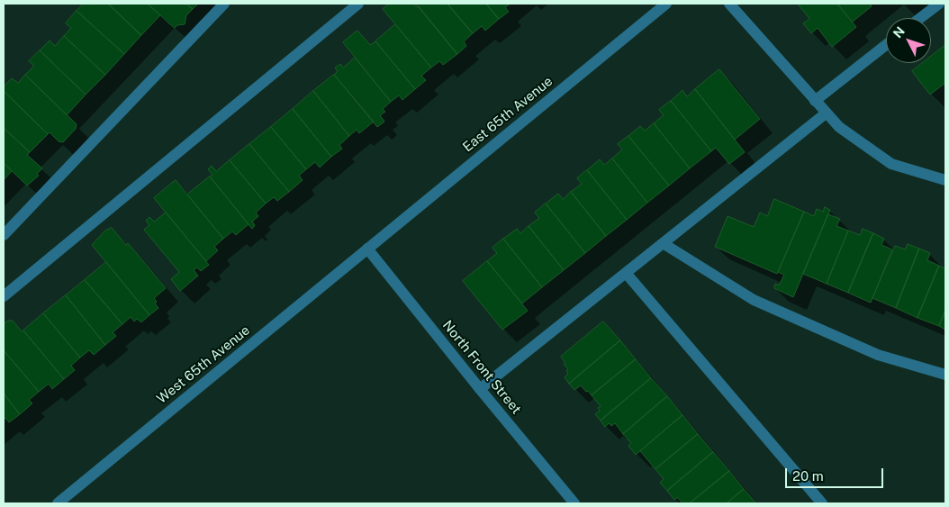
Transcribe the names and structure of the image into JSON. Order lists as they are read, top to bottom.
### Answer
{
  "streets": {
    "street": ["East 65th Avenue", "West 65th Avenue", "North Front Street"]
  },
  "crossings": [
    ["East 65th Avenue", "West 65th Avenue"],
    ["East 65th Avenue", "North Front Street"],
    ["West 65th Avenue", "North Front Street"]
  ],
  "scale_bar": "20 m",
  "north": "top left"
}
